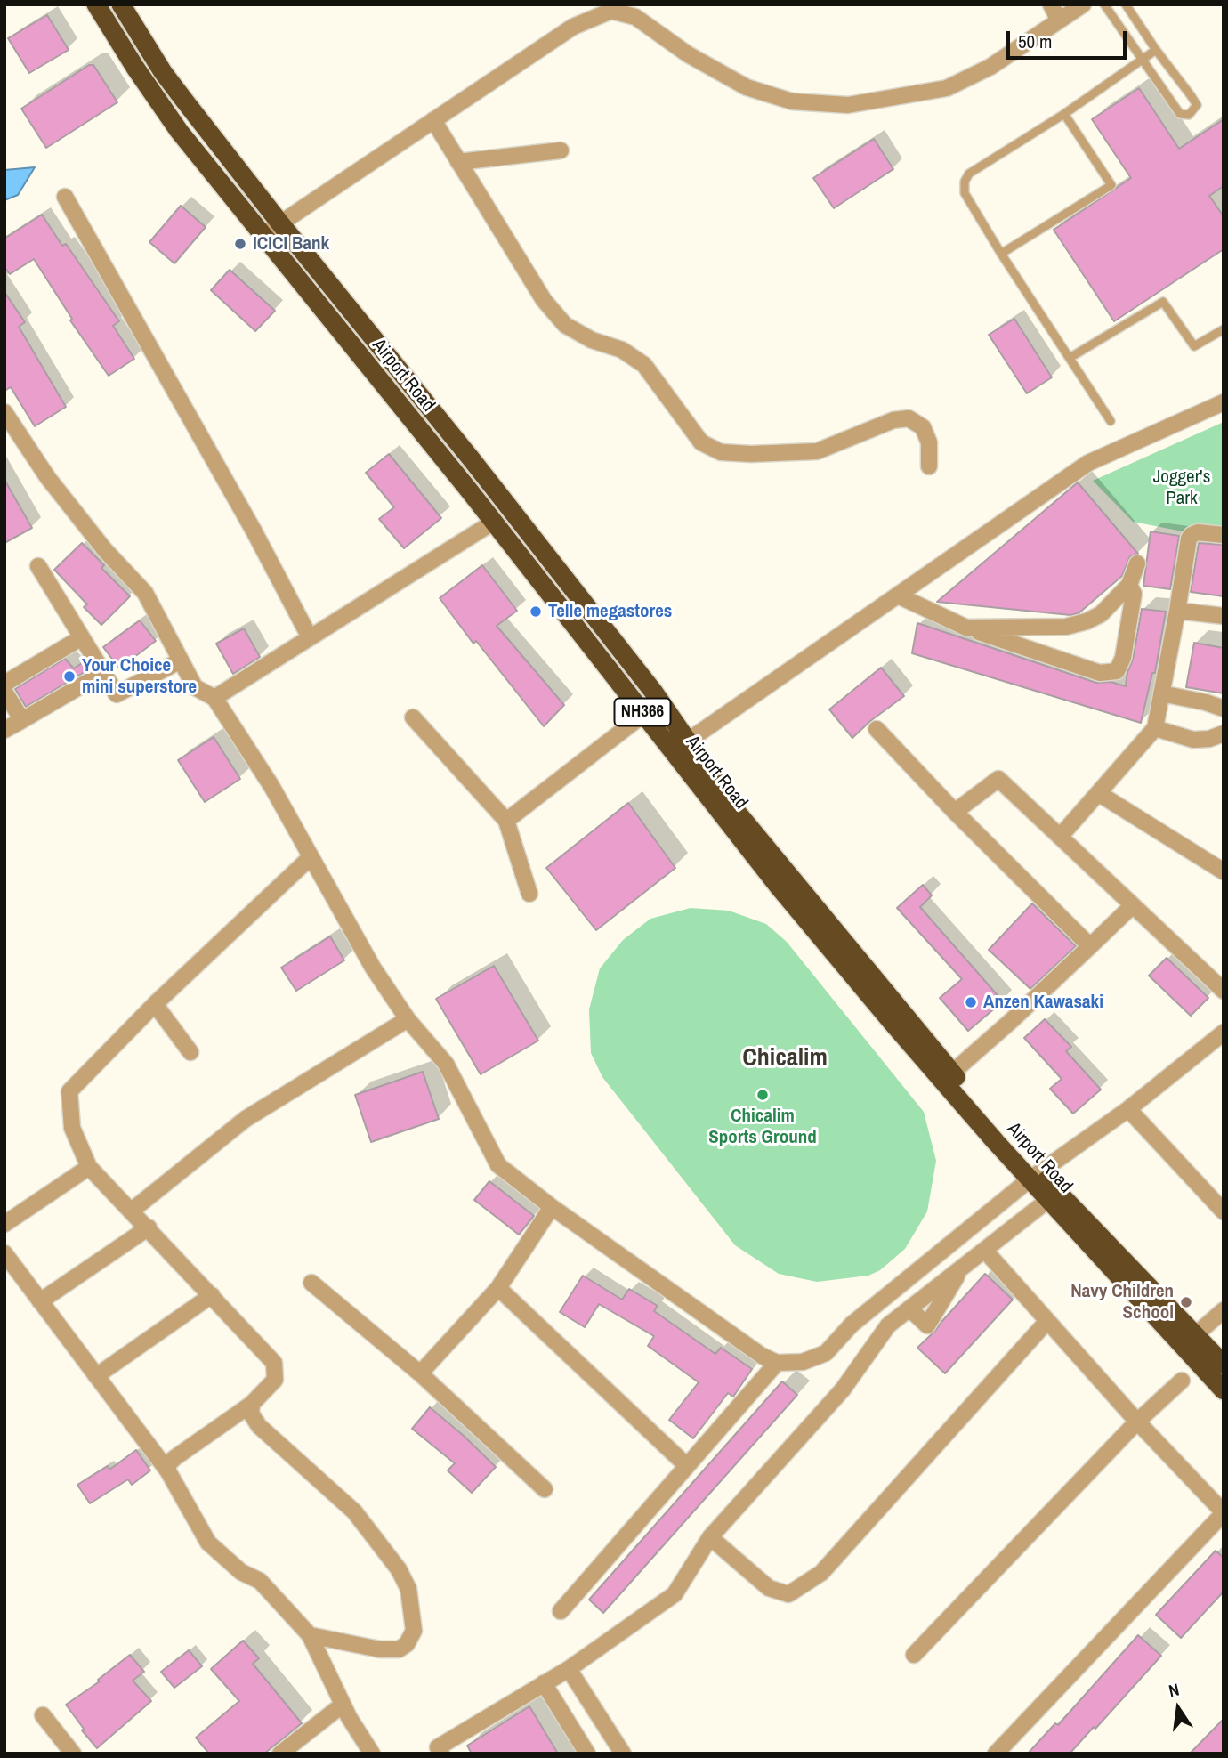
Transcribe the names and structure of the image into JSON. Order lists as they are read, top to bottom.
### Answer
{
  "streets": {
    "highway": ["Airport Road", "NH366"]
  },
  "districts": ["Chicalim"],
  "parks": ["Jogger's Park"],
  "places": [
    "ICICI Bank",
    "Telle megastores",
    "Your Choice mini superstore",
    "Anzen Kawasaki",
    "Chicalim Sports Ground",
    "Navy Children School"
  ],
  "scale_bar": "50 m",
  "north": "top"
}
